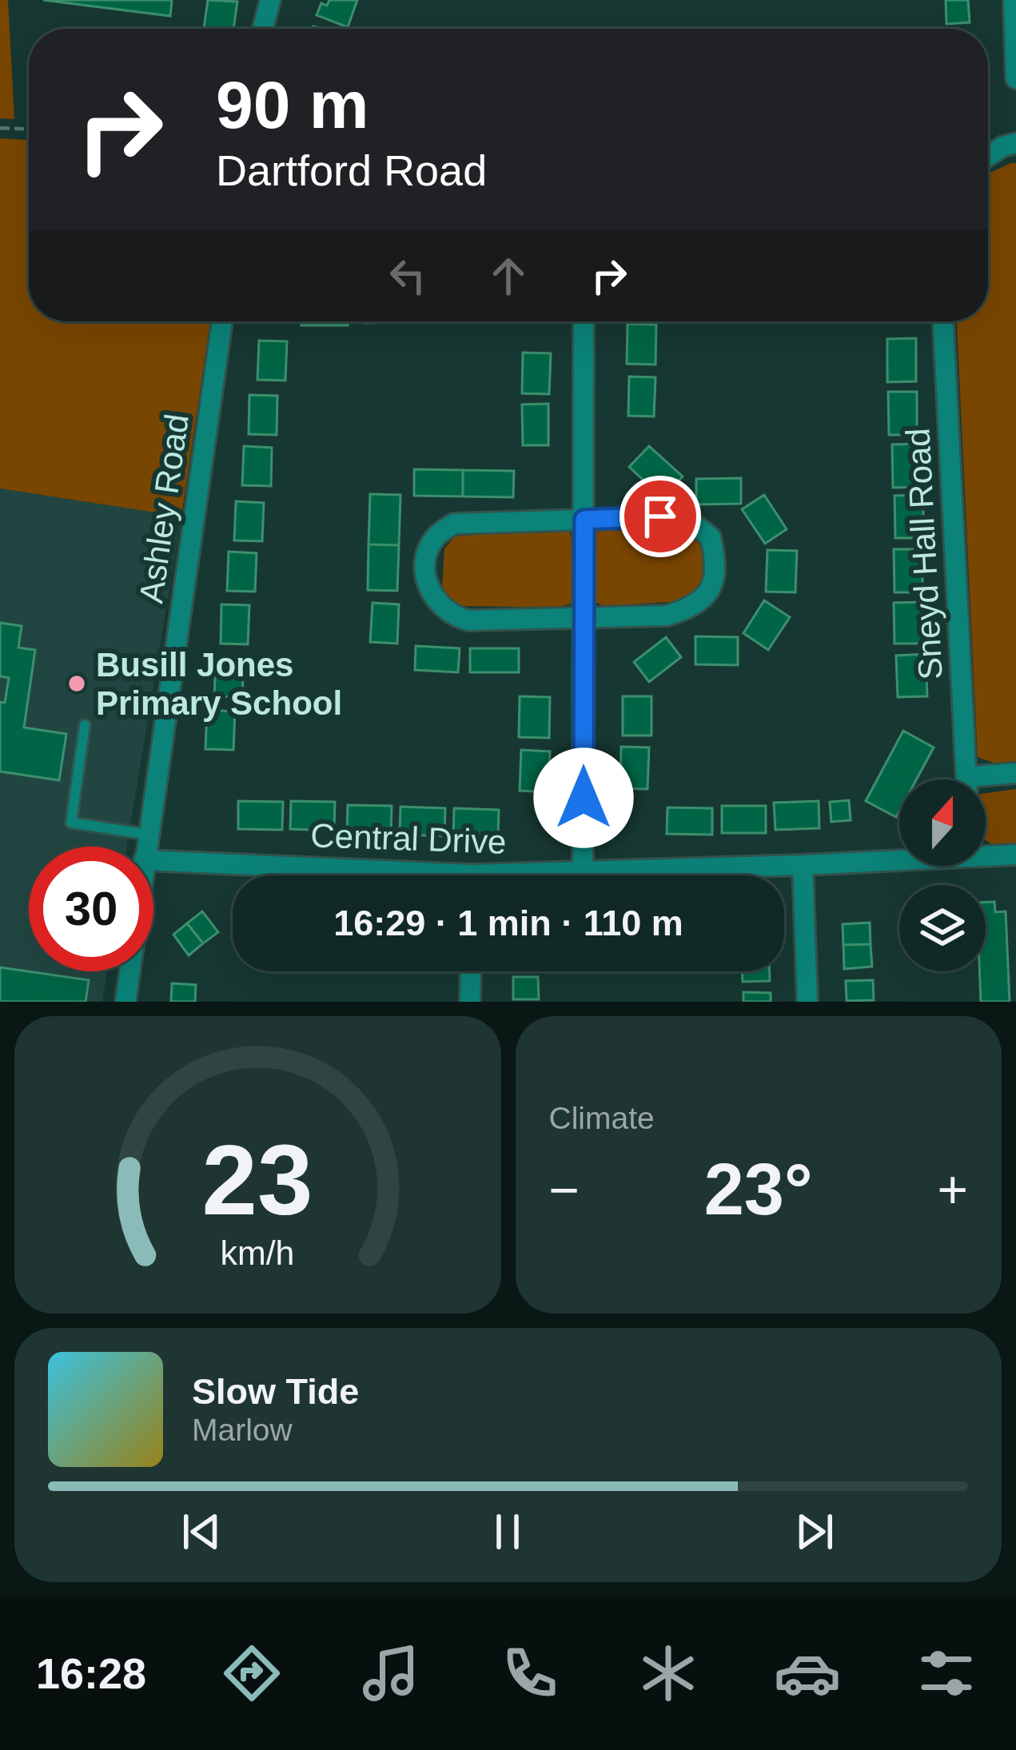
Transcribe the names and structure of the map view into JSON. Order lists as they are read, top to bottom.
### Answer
{
  "streets": {
    "street": ["Ashley Road", "Sneyd Hall Road", "Central Drive"]
  },
  "places": ["Busill Jones Primary School"],
  "north": "top",
  "page": {
    "turn": ["90 m", "Dartford Road"],
    "limit": "30",
    "trip": "16:29 · 1 min · 110 m",
    "tile": "Climate",
    "heat": ["−", "23°", "+"],
    "song": ["Slow Tide", "Marlow"],
    "tabs": "16:28",
    "gauge": ["23", "km/h"]
  }
}
